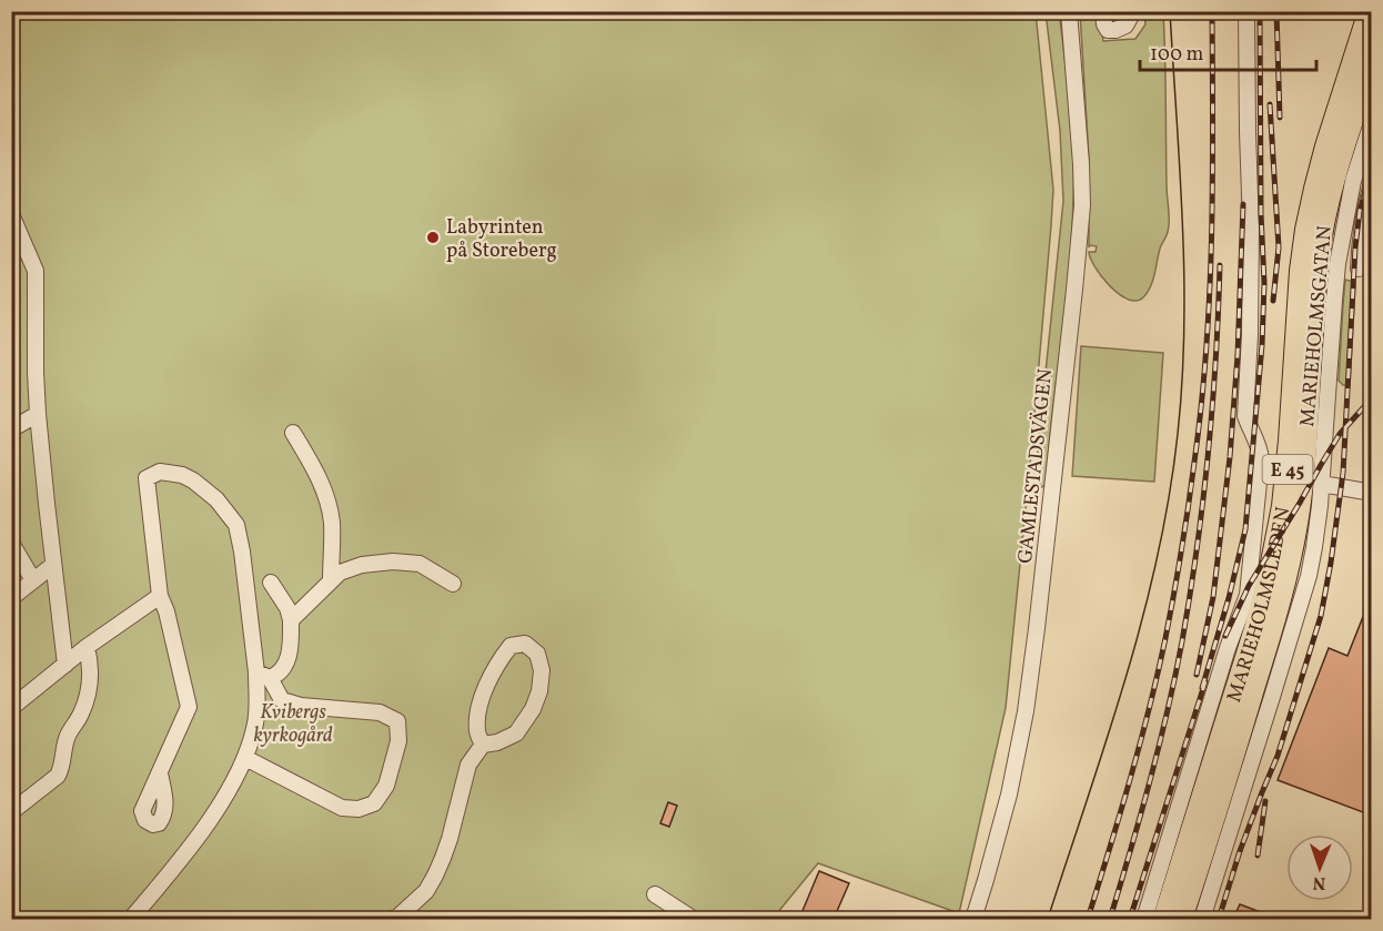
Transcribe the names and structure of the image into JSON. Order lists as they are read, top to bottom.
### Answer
{
  "streets": {
    "highway": ["E 45", "MARIEHOLMSLEDEN"],
    "street": ["MARIEHOLMSGATAN", "GAMLESTADSVÄGEN"]
  },
  "parks": ["Kvibergs kyrkogård"],
  "places": ["Labyrinten på Storeberg"],
  "scale_bar": "100 m",
  "north": "bottom"
}
